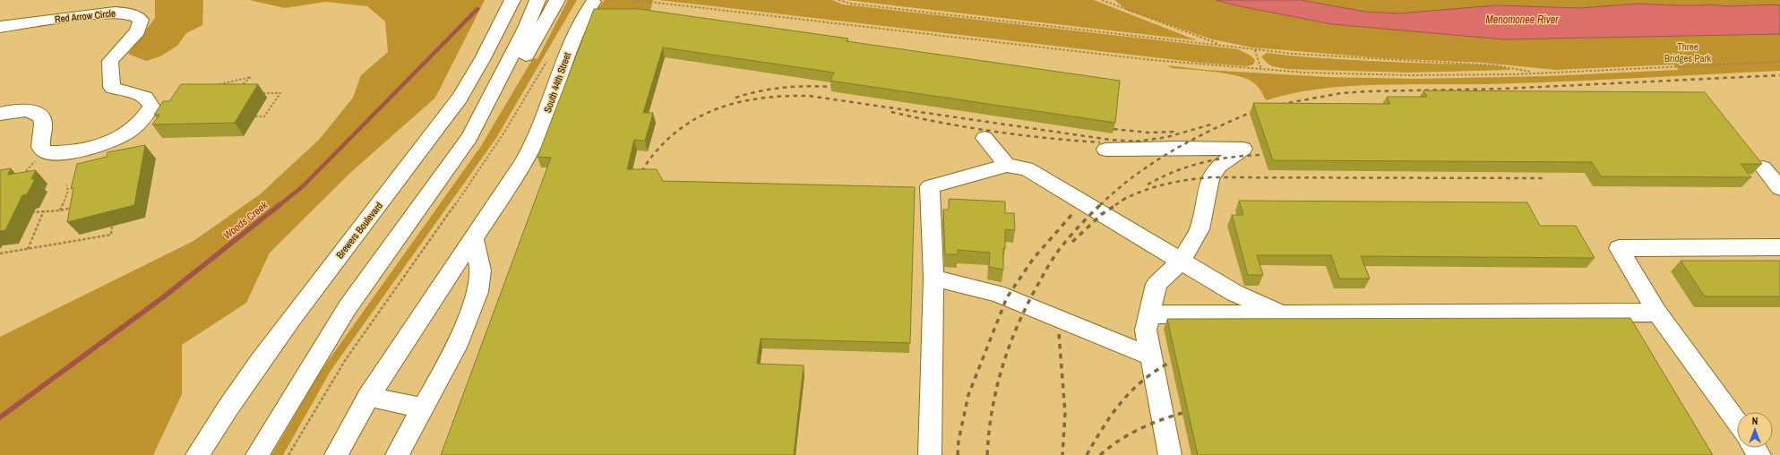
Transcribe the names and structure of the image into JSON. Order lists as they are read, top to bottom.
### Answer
{
  "streets": {
    "main road": ["Red Arrow Circle", "South 44th Street", "Brewers Boulevard"]
  },
  "water": ["Menomonee River", "Woods Creek"],
  "parks": ["Three Bridges Park"],
  "north": "top"
}
